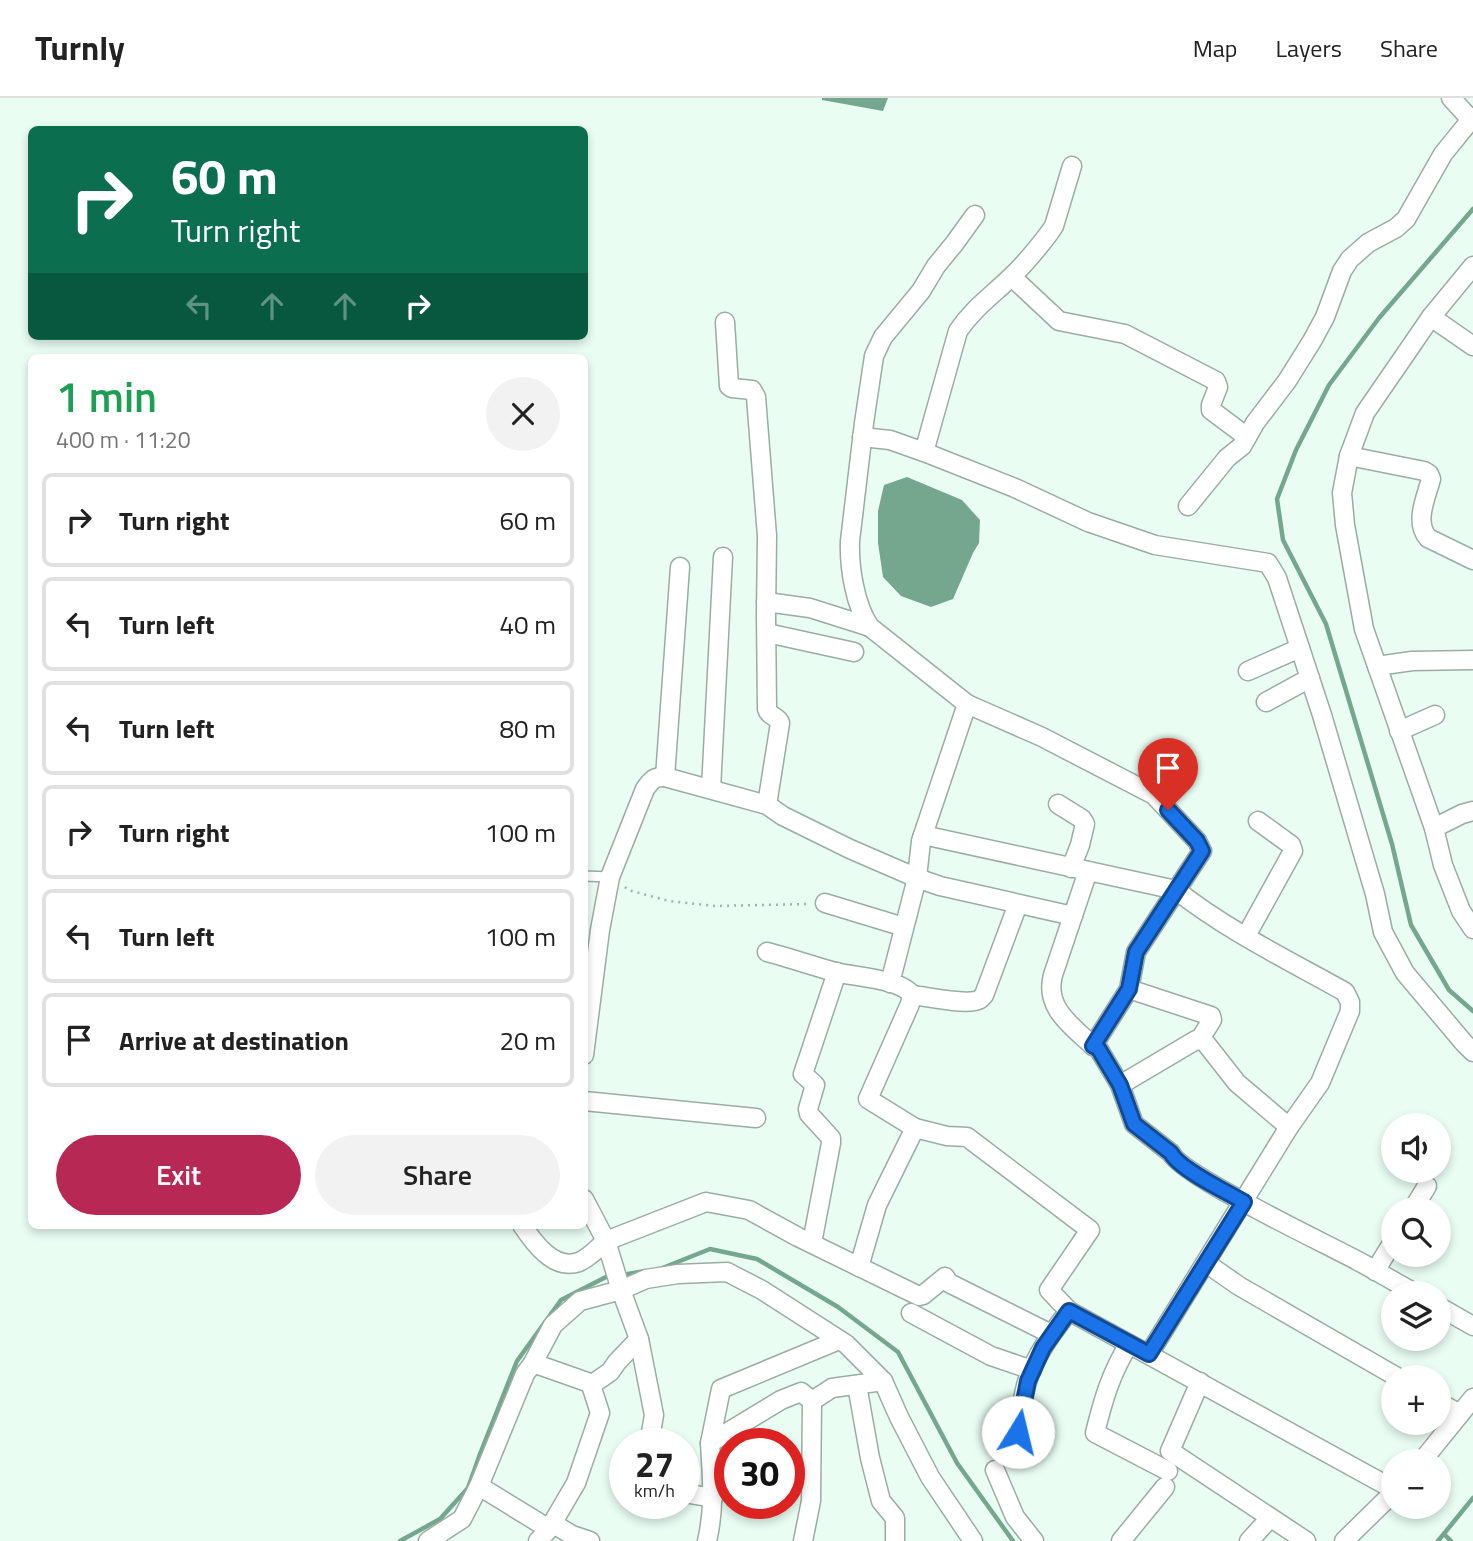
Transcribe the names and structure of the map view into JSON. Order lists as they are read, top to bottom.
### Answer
{
  "page": {
    "header": "Turnly",
    "nav": ["Map", "Layers", "Share"],
    "turn": ["60 m", "Turn right"],
    "heading": ["1 min", "400 m · 11:20"],
    "list": [
      {
        "name": "Turn right",
        "value": "60 m"
      },
      {
        "name": "Turn left",
        "value": "40 m"
      },
      {
        "name": "Turn left",
        "value": "80 m"
      },
      {
        "name": "Turn right",
        "value": "100 m"
      },
      {
        "name": "Turn left",
        "value": "100 m"
      },
      {
        "name": "Arrive at destination",
        "value": "20 m"
      }
    ],
    "map_buttons": ["+", "−"],
    "buttons": ["Exit", "Share"],
    "speed": "27 km/h",
    "limit": "30"
  }
}
